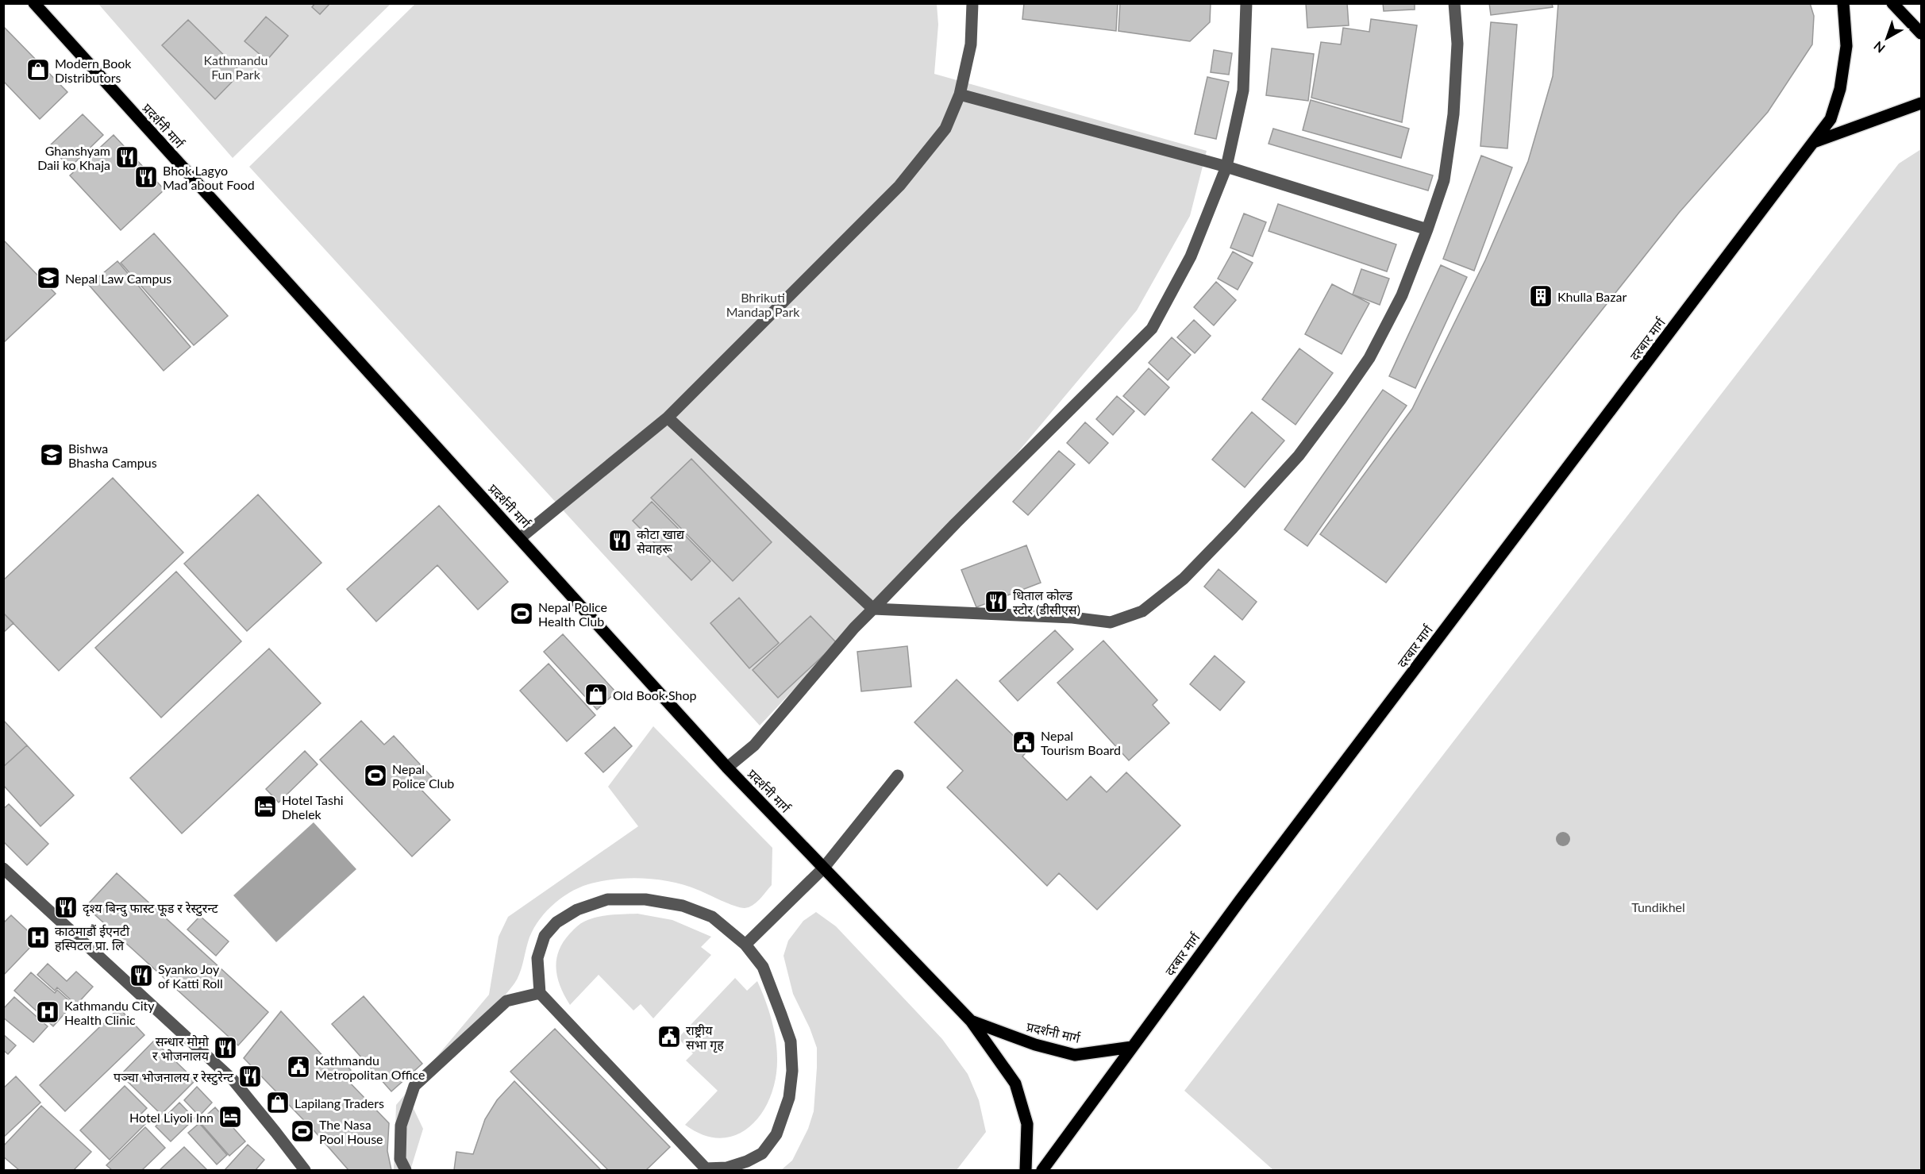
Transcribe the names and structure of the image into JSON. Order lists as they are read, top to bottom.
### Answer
{
  "streets": {
    "main road": ["प्रदर्शनी मार्ग", "दरबार मार्ग"]
  },
  "crossings": [
    ["प्रदर्शनी मार्ग", "दरबार मार्ग"]
  ],
  "parks": ["Kathmandu Fun Park", "Bhrikuti Mandap Park", "Tundikhel"],
  "places": {
    "shop": ["Modern Book Distributors", "Old Book Shop", "Lapilang Traders"],
    "restaurant": [
      "Ghanshyam Daii ko Khaja",
      "Bhok Lagyo Mad about Food",
      "कोटा खाद्य सेवाहरू",
      "धिताल कोल्ड स्टोर (डीसीएस)",
      "दृश्य बिन्दु फास्ट फूड र रेस्टुरन्ट",
      "Syanko Joy of Katti Roll",
      "सन्धार मोमो र भोजनालय",
      "पञ्चा भोजनालय र रेस्टुरेन्ट"
    ],
    "school or university": ["Nepal Law Campus", "Bishwa Bhasha Campus"],
    "building": ["Khulla Bazar"],
    "sports": ["Nepal Police Health Club", "Nepal Police Club", "The Nasa Pool House"],
    "public building": ["Nepal Tourism Board", "राष्ट्रीय सभा गृह", "Kathmandu Metropolitan Office"],
    "hotel": ["Hotel Tashi Dhelek", "Hotel Liyoli Inn"],
    "hospital": ["काठमाडौं ईएनटी हस्पिटल प्रा. लि", "Kathmandu City Health Clinic"]
  },
  "north": "bottom left"
}
